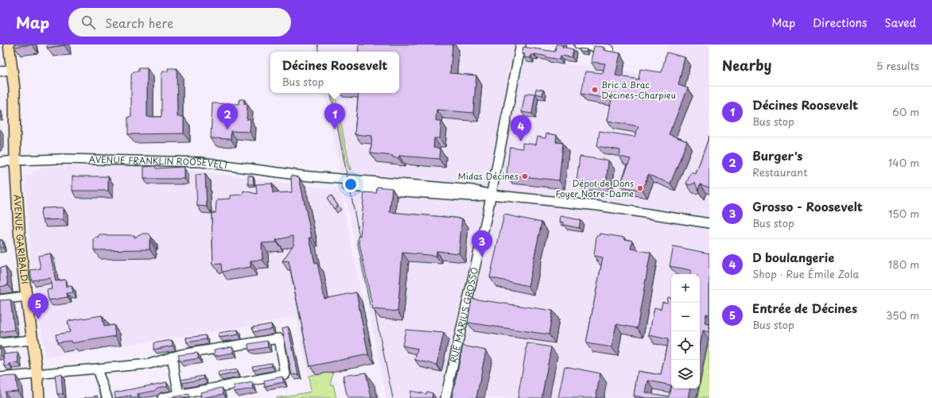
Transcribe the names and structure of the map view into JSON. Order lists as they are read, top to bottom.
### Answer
{
  "streets": {
    "main road": ["AVENUE GARIBALDI"],
    "street": ["AVENUE FRANKLIN ROOSEVELT", "RUE MARIUS GROSSO"]
  },
  "crossings": [
    ["AVENUE FRANKLIN ROOSEVELT", "AVENUE GARIBALDI"],
    ["AVENUE FRANKLIN ROOSEVELT", "RUE MARIUS GROSSO"]
  ],
  "places": ["Bric à Brac Décines-Charpieu", "Midas Décines", "Dépot de Dons Foyer Notre-Dame"],
  "page": {
    "header": "Map",
    "search": "Search here",
    "nav": ["Map", "Directions", "Saved"],
    "heading": ["Nearby", "5 results"],
    "popup": ["Décines Roosevelt", "Bus stop"],
    "list": [
      {
        "mark": "1",
        "name": "Décines Roosevelt",
        "note": "Bus stop",
        "value": "60 m"
      },
      {
        "mark": "2",
        "name": "Burger's",
        "note": "Restaurant",
        "value": "140 m"
      },
      {
        "mark": "3",
        "name": "Grosso - Roosevelt",
        "note": "Bus stop",
        "value": "150 m"
      },
      {
        "mark": "4",
        "name": "D boulangerie",
        "note": "Shop · Rue Émile Zola",
        "value": "180 m"
      },
      {
        "mark": "5",
        "name": "Entrée de Décines",
        "note": "Bus stop",
        "value": "350 m"
      }
    ],
    "pins": [
      "1",
      "2",
      "4",
      "3",
      "5"
    ],
    "map_buttons": ["+", "−"]
  }
}
